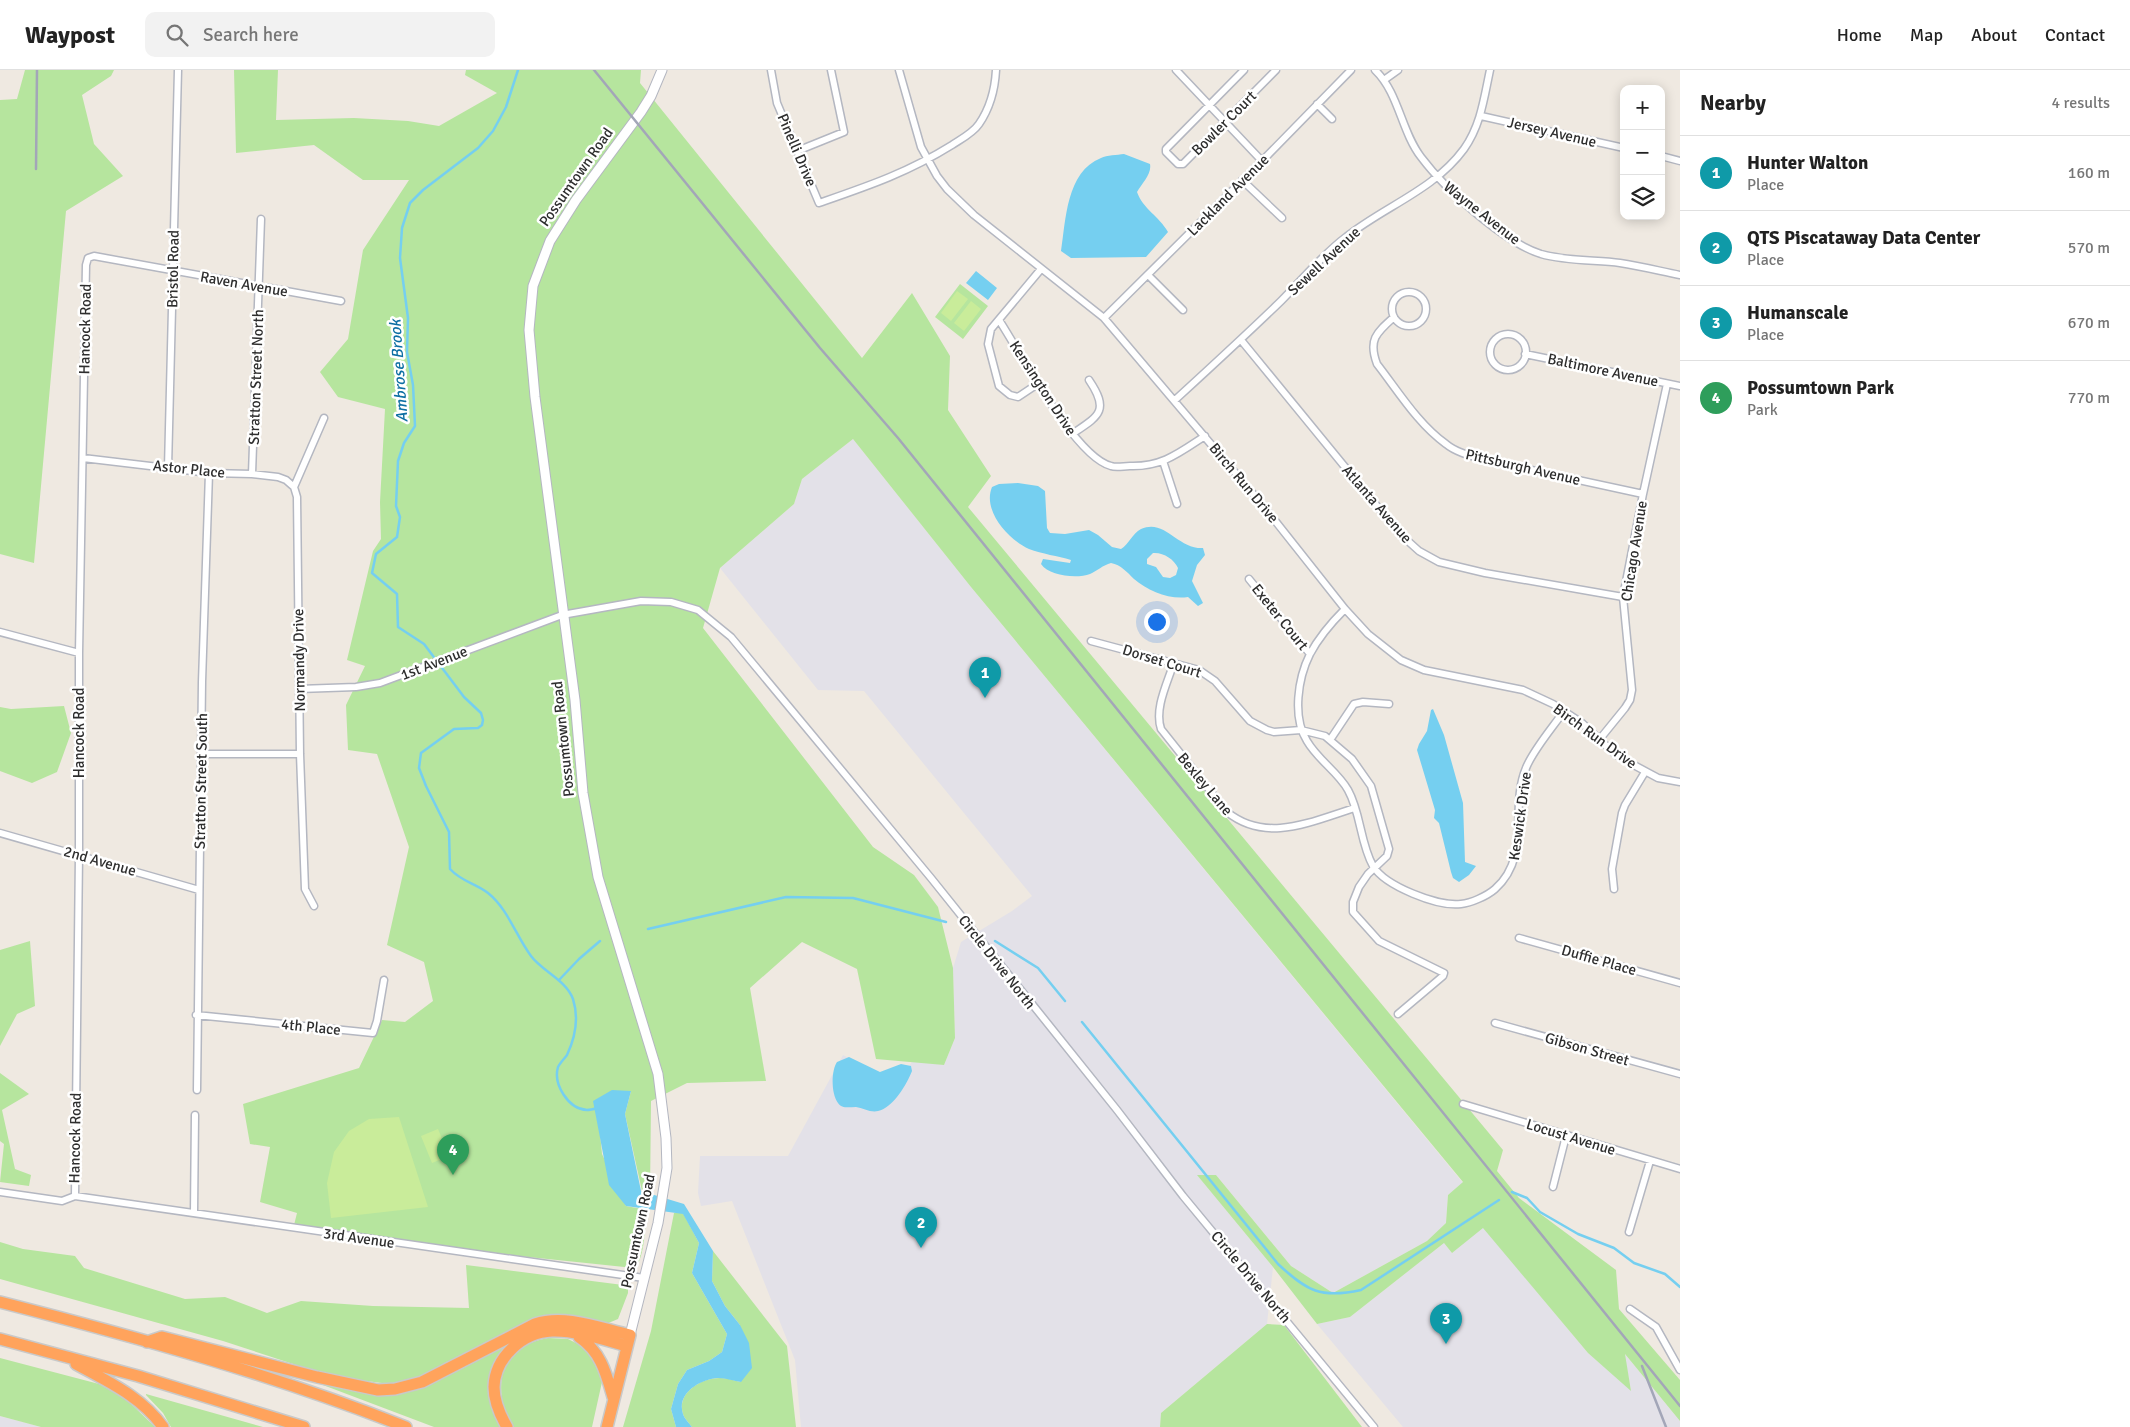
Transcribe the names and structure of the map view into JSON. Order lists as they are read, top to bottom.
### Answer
{
  "streets": {
    "highway": ["Possumtown Road"],
    "street": [
      "Bowler Court",
      "Jersey Avenue",
      "Pinelli Drive",
      "Lackland Avenue",
      "Wayne Avenue",
      "Sewell Avenue",
      "Bristol Road",
      "Raven Avenue",
      "Hancock Road",
      "Baltimore Avenue",
      "Stratton Street North",
      "Kensington Drive",
      "Pittsburgh Avenue",
      "Astor Place",
      "Birch Run Drive",
      "Atlanta Avenue",
      "Chicago Avenue",
      "Exeter Court",
      "Normandy Drive",
      "Dorset Court",
      "1st Avenue",
      "Stratton Street South",
      "Bexley Lane",
      "Keswick Drive",
      "2nd Avenue",
      "Duffie Place",
      "Circle Drive North",
      "4th Place",
      "Gibson Street",
      "Locust Avenue",
      "3rd Avenue"
    ]
  },
  "crossings": [
    ["Jersey Avenue", "Sewell Avenue"],
    ["Pinelli Drive", "Birch Run Drive"],
    ["Possumtown Road", "1st Avenue"],
    ["Possumtown Road", "Circle Drive North"],
    ["Possumtown Road", "3rd Avenue"],
    ["Lackland Avenue", "Birch Run Drive"],
    ["Wayne Avenue", "Sewell Avenue"],
    ["Sewell Avenue", "Birch Run Drive"],
    ["Sewell Avenue", "Atlanta Avenue"],
    ["Bristol Road", "Raven Avenue"],
    ["Bristol Road", "Astor Place"],
    ["Raven Avenue", "Hancock Road"],
    ["Raven Avenue", "Stratton Street North"],
    ["Hancock Road", "Astor Place"],
    ["Hancock Road", "2nd Avenue"],
    ["Hancock Road", "3rd Avenue"],
    ["Baltimore Avenue", "Chicago Avenue"],
    ["Stratton Street North", "Astor Place"],
    ["Kensington Drive", "Birch Run Drive"],
    ["Pittsburgh Avenue", "Chicago Avenue"],
    ["Astor Place", "Normandy Drive"],
    ["Astor Place", "Stratton Street South"],
    ["Birch Run Drive", "Chicago Avenue"],
    ["Birch Run Drive", "Keswick Drive"],
    ["Atlanta Avenue", "Chicago Avenue"],
    ["Normandy Drive", "1st Avenue"],
    ["Dorset Court", "Bexley Lane"],
    ["1st Avenue", "Circle Drive North"],
    ["Stratton Street South", "2nd Avenue"],
    ["Stratton Street South", "4th Place"]
  ],
  "water": ["Ambrose Brook"],
  "page": {
    "header": "Waypost",
    "search": "Search here",
    "nav": [
      "Home",
      "Map",
      "About",
      "Contact"
    ],
    "heading": ["Nearby", "4 results"],
    "map_buttons": ["+", "−"],
    "list": [
      {
        "mark": "1",
        "name": "Hunter Walton",
        "note": "Place",
        "value": "160 m"
      },
      {
        "mark": "2",
        "name": "QTS Piscataway Data Center",
        "note": "Place",
        "value": "570 m"
      },
      {
        "mark": "3",
        "name": "Humanscale",
        "note": "Place",
        "value": "670 m"
      },
      {
        "mark": "4",
        "name": "Possumtown Park",
        "note": "Park",
        "value": "770 m"
      }
    ],
    "pins": [
      "1",
      "4",
      "2",
      "3"
    ]
  }
}
